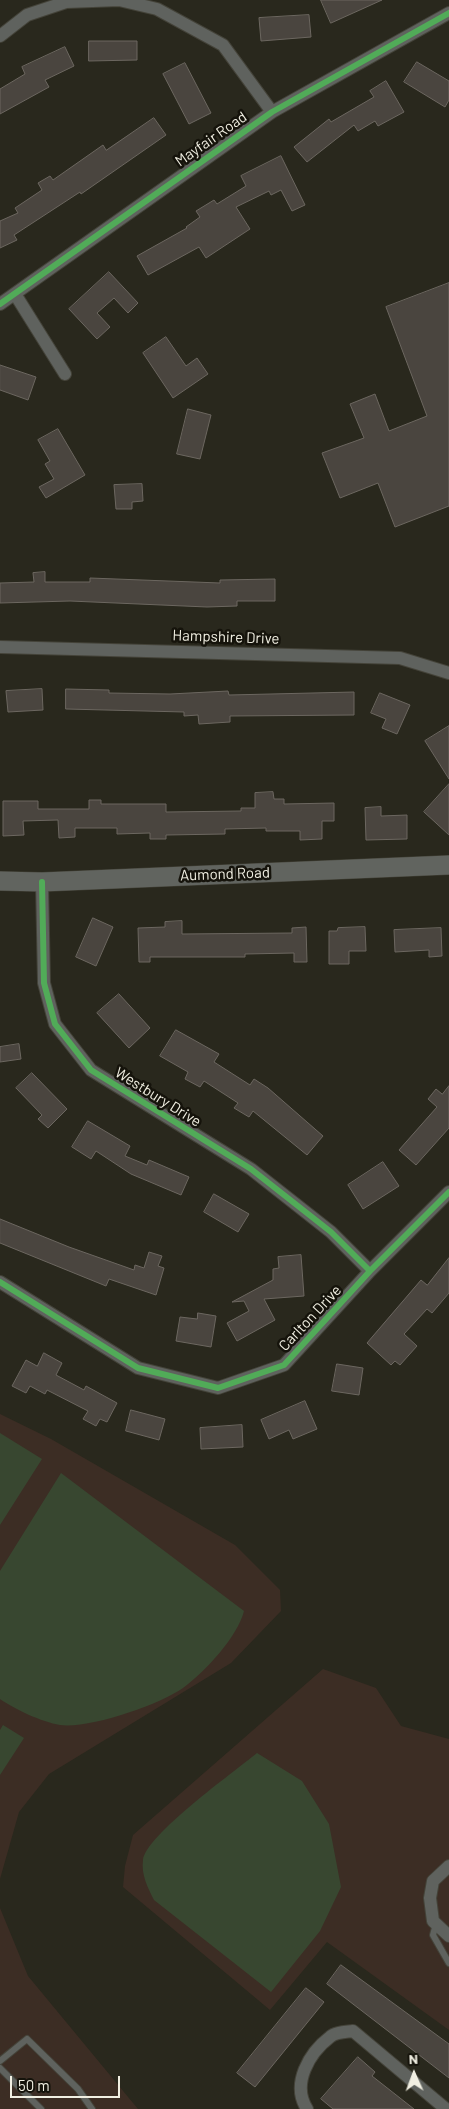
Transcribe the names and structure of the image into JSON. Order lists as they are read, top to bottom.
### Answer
{
  "streets": {
    "street": [
      "Mayfair Road",
      "Hampshire Drive",
      "Aumond Road",
      "Westbury Drive",
      "Carlton Drive"
    ]
  },
  "crossings": [
    ["Aumond Road", "Westbury Drive"],
    ["Westbury Drive", "Carlton Drive"]
  ],
  "scale_bar": "50 m",
  "north": "top"
}
